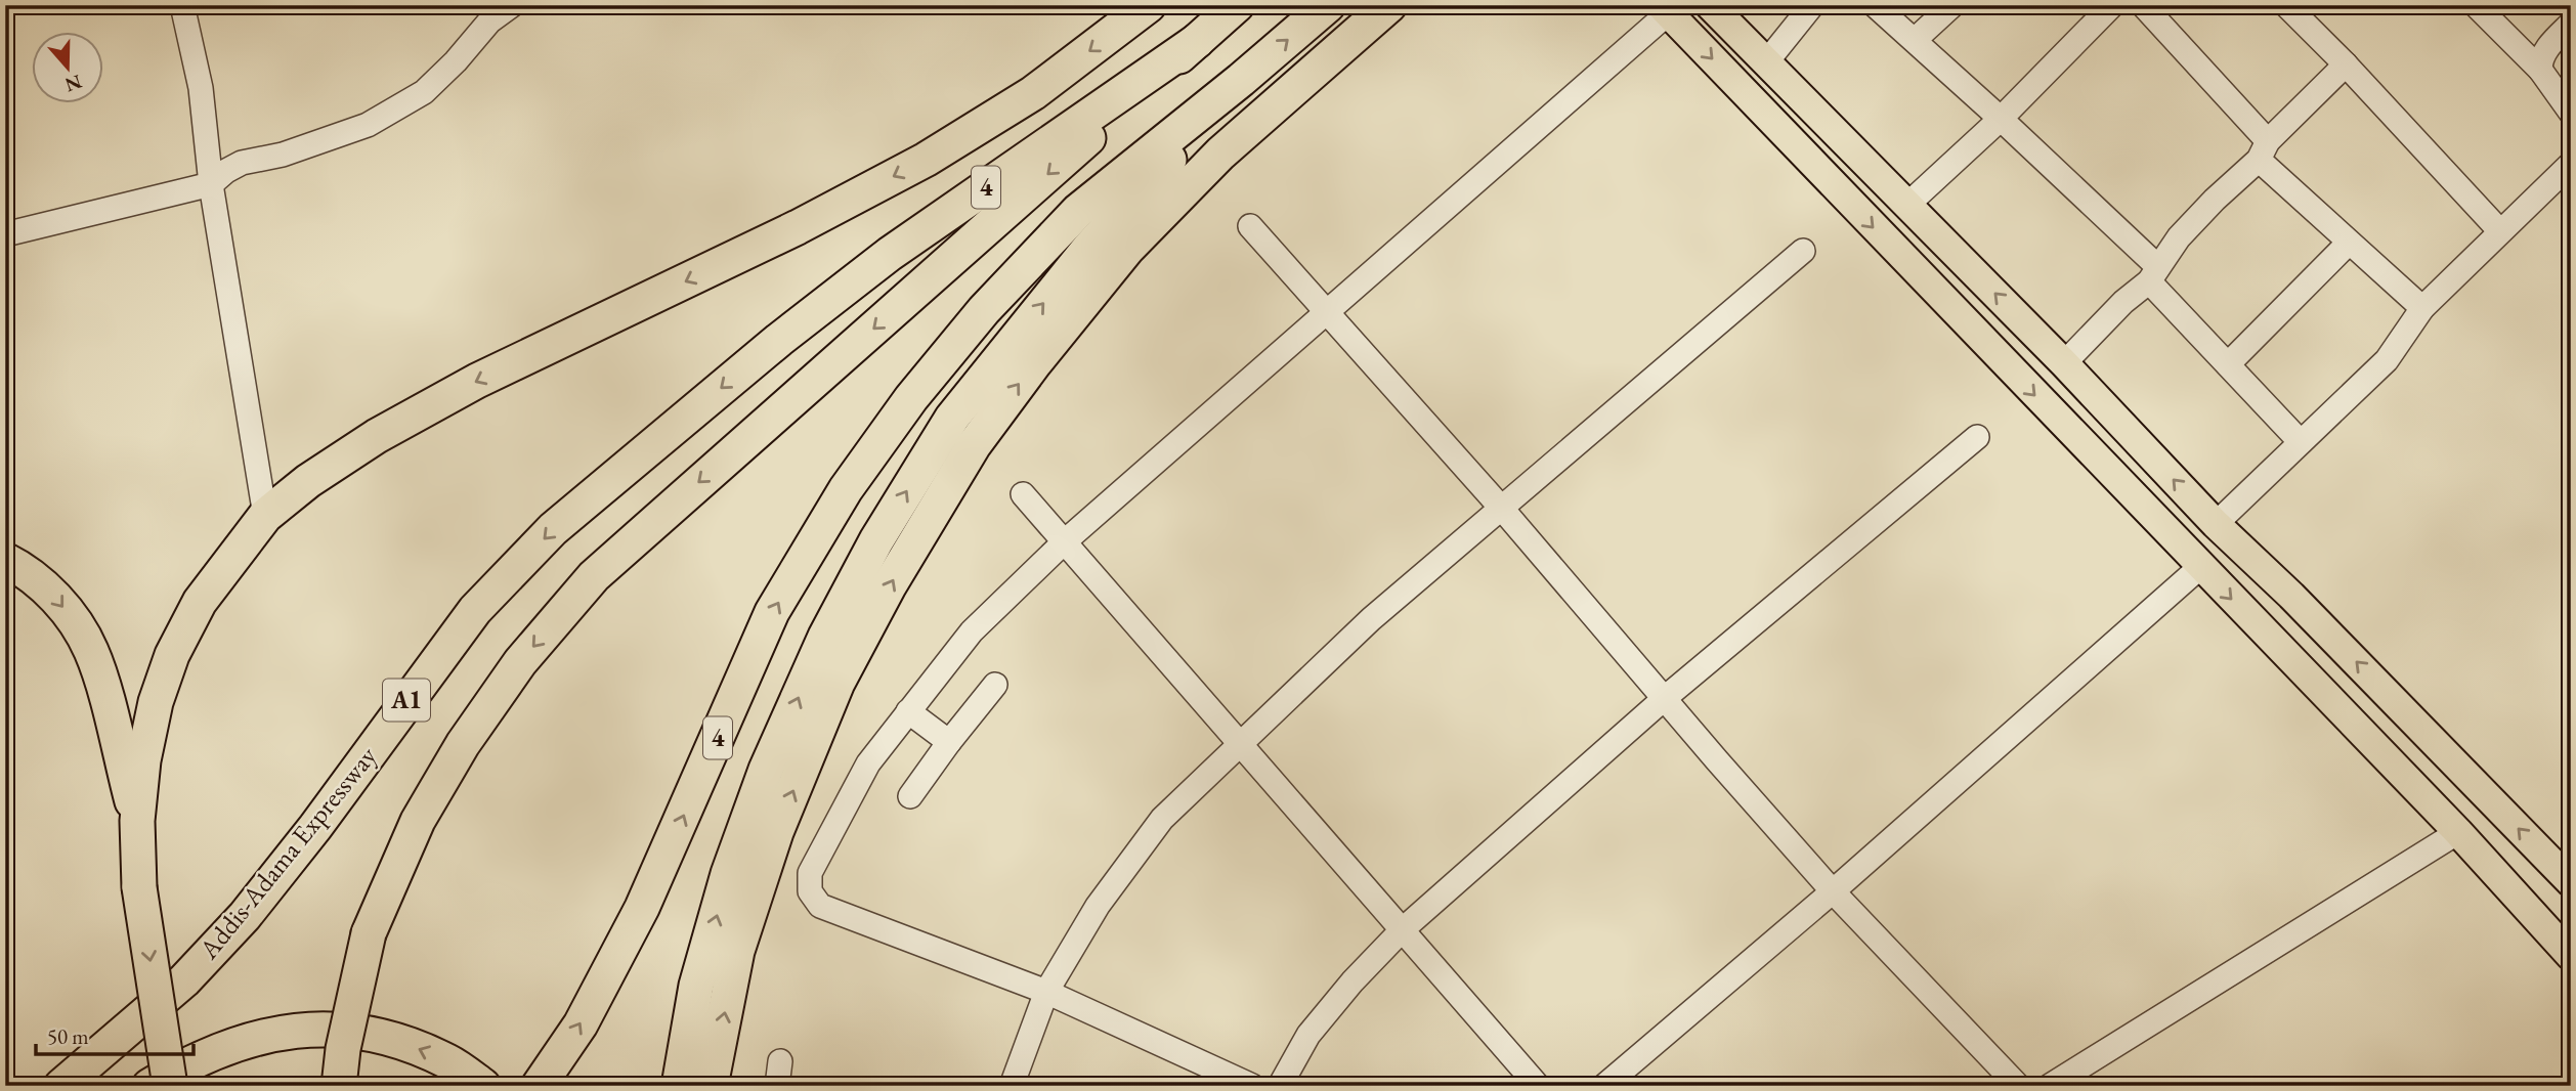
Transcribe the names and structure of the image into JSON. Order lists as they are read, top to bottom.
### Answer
{
  "streets": {
    "highway": ["4", "A1", "Addis-Adama Expressway"]
  },
  "crossings": [
    ["4", "Addis-Adama Expressway"]
  ],
  "scale_bar": "50 m",
  "north": "bottom"
}
